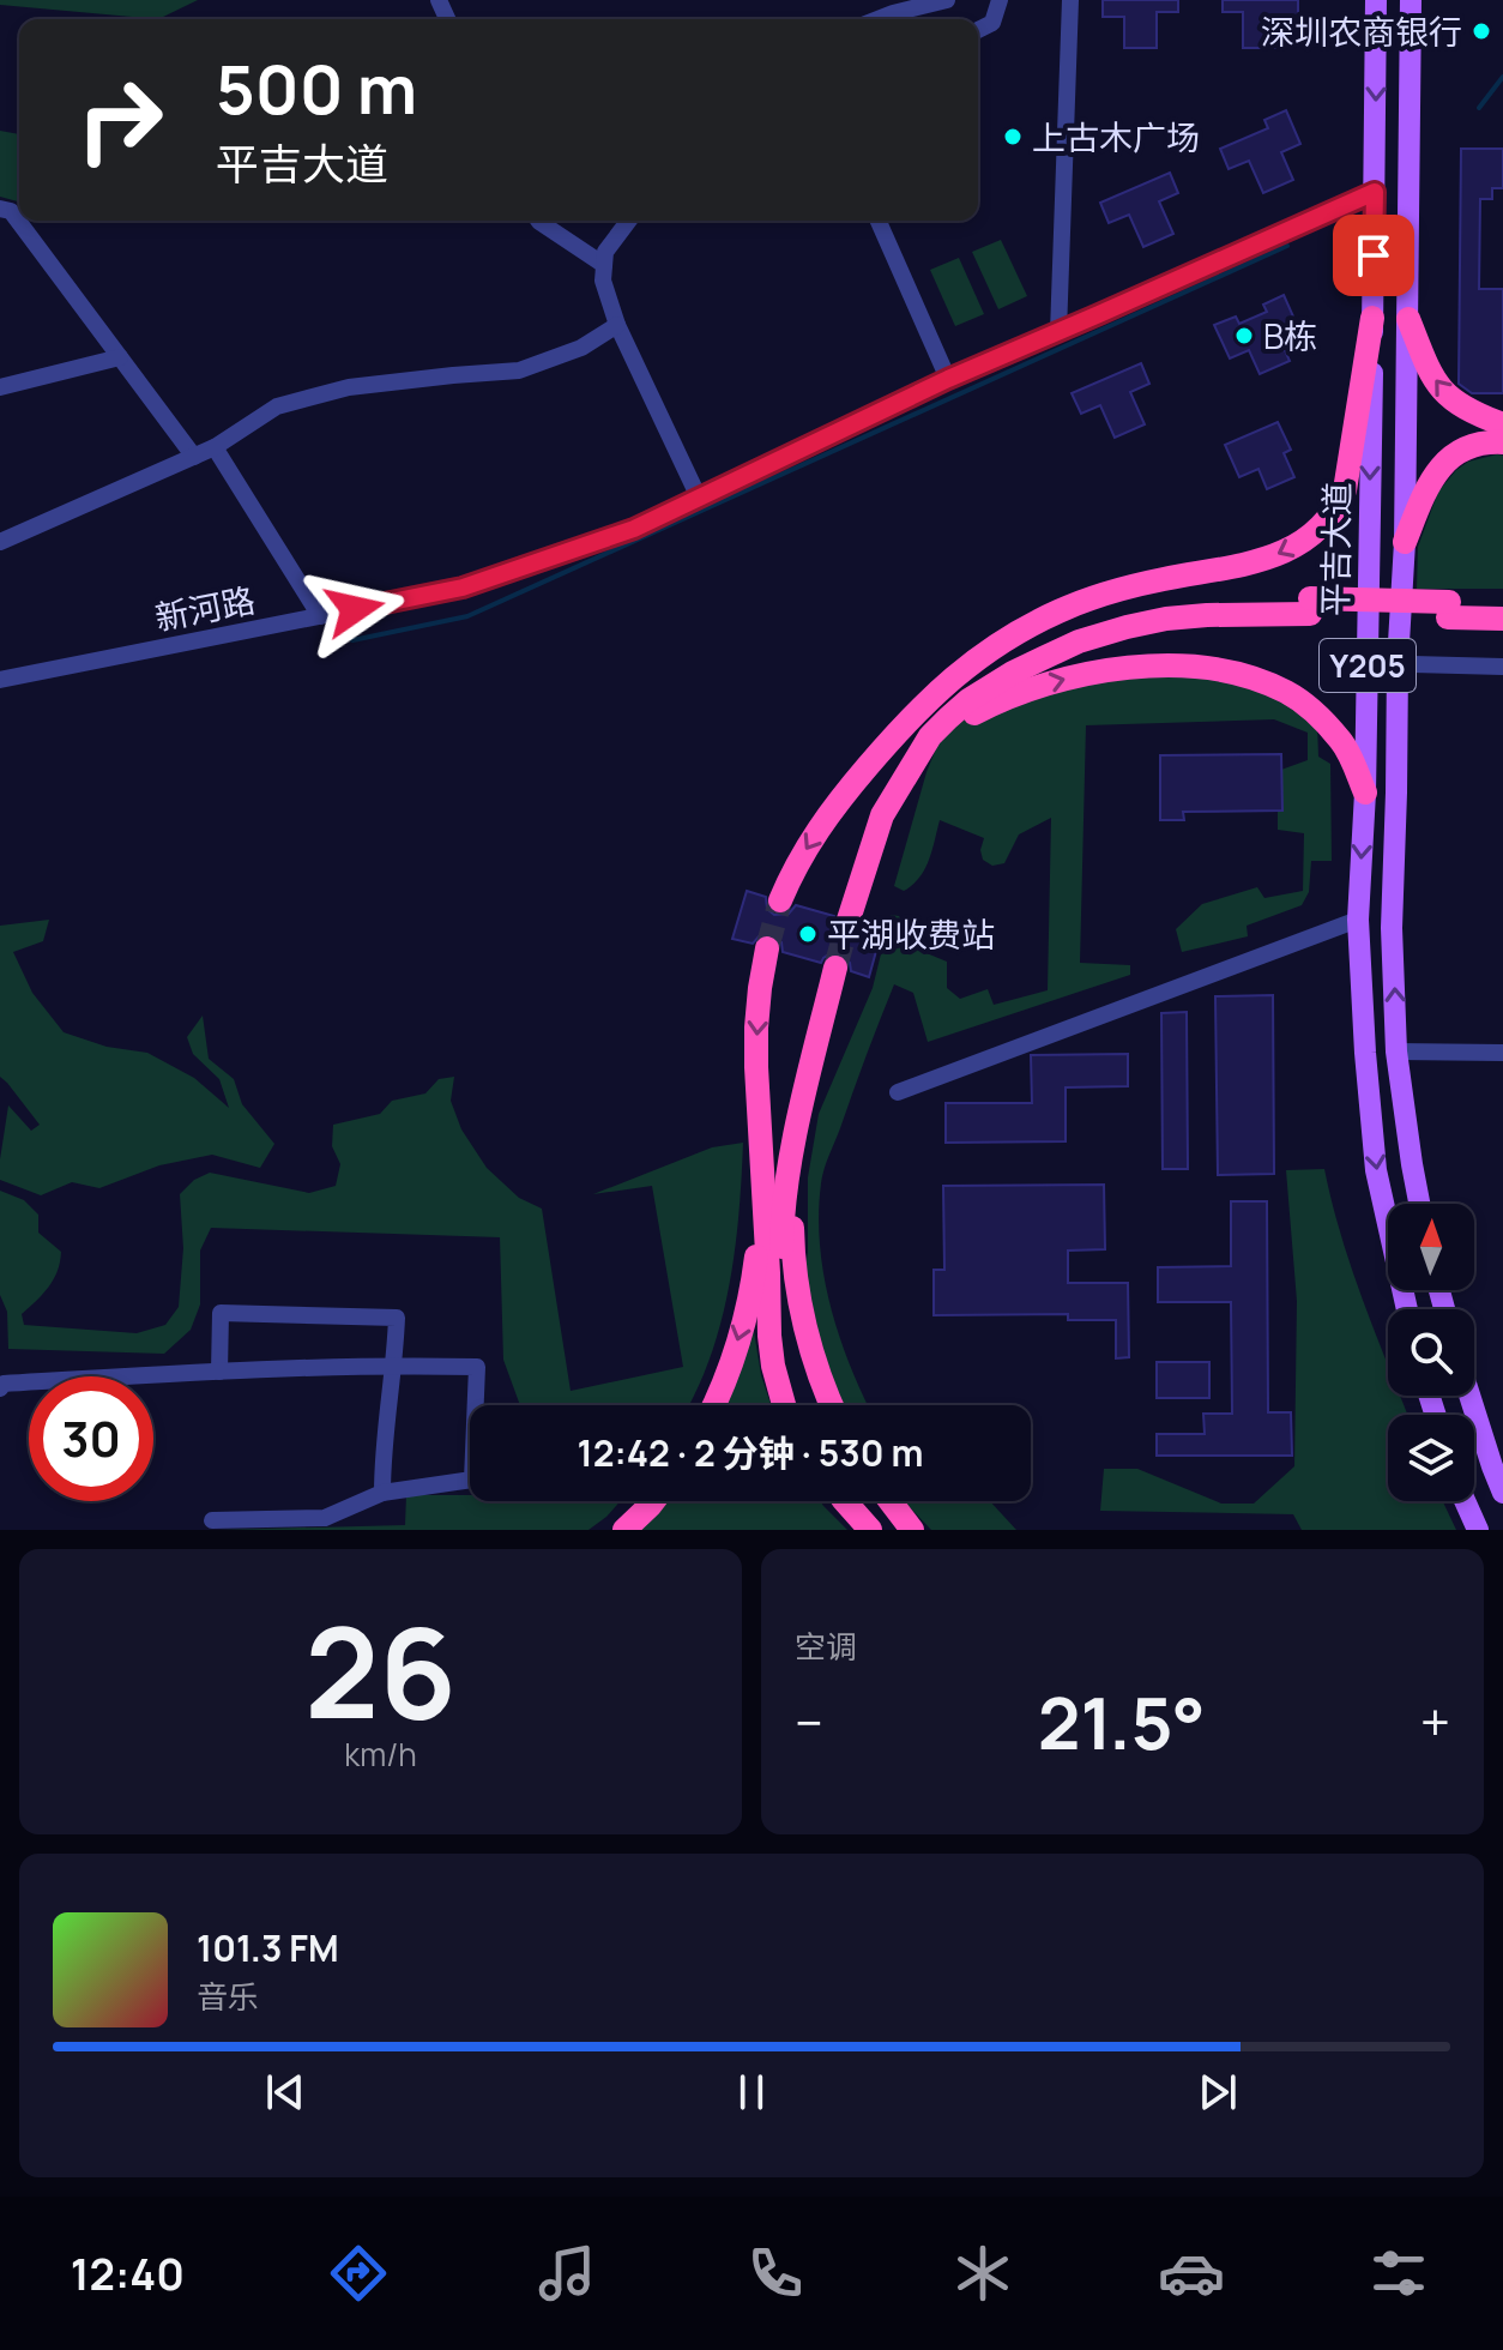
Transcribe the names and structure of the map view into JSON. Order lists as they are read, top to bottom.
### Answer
{
  "streets": {
    "main road": ["平吉大道", "Y205"],
    "street": ["新河路"]
  },
  "crossings": [
    ["平吉大道", "新河路"]
  ],
  "places": [
    "深圳农商银行",
    "上古木广场",
    "B栋",
    "平湖收费站"
  ],
  "north": "top",
  "page": {
    "turn": ["500 m", "平吉大道"],
    "limit": "30",
    "trip": "12:42 · 2 分钟 · 530 m",
    "tile": [
      ["26", "km/h"],
      "空调"
    ],
    "heat": ["−", "21.5°", "+"],
    "song": ["101.3 FM", "音乐"],
    "tabs": "12:40"
  }
}
